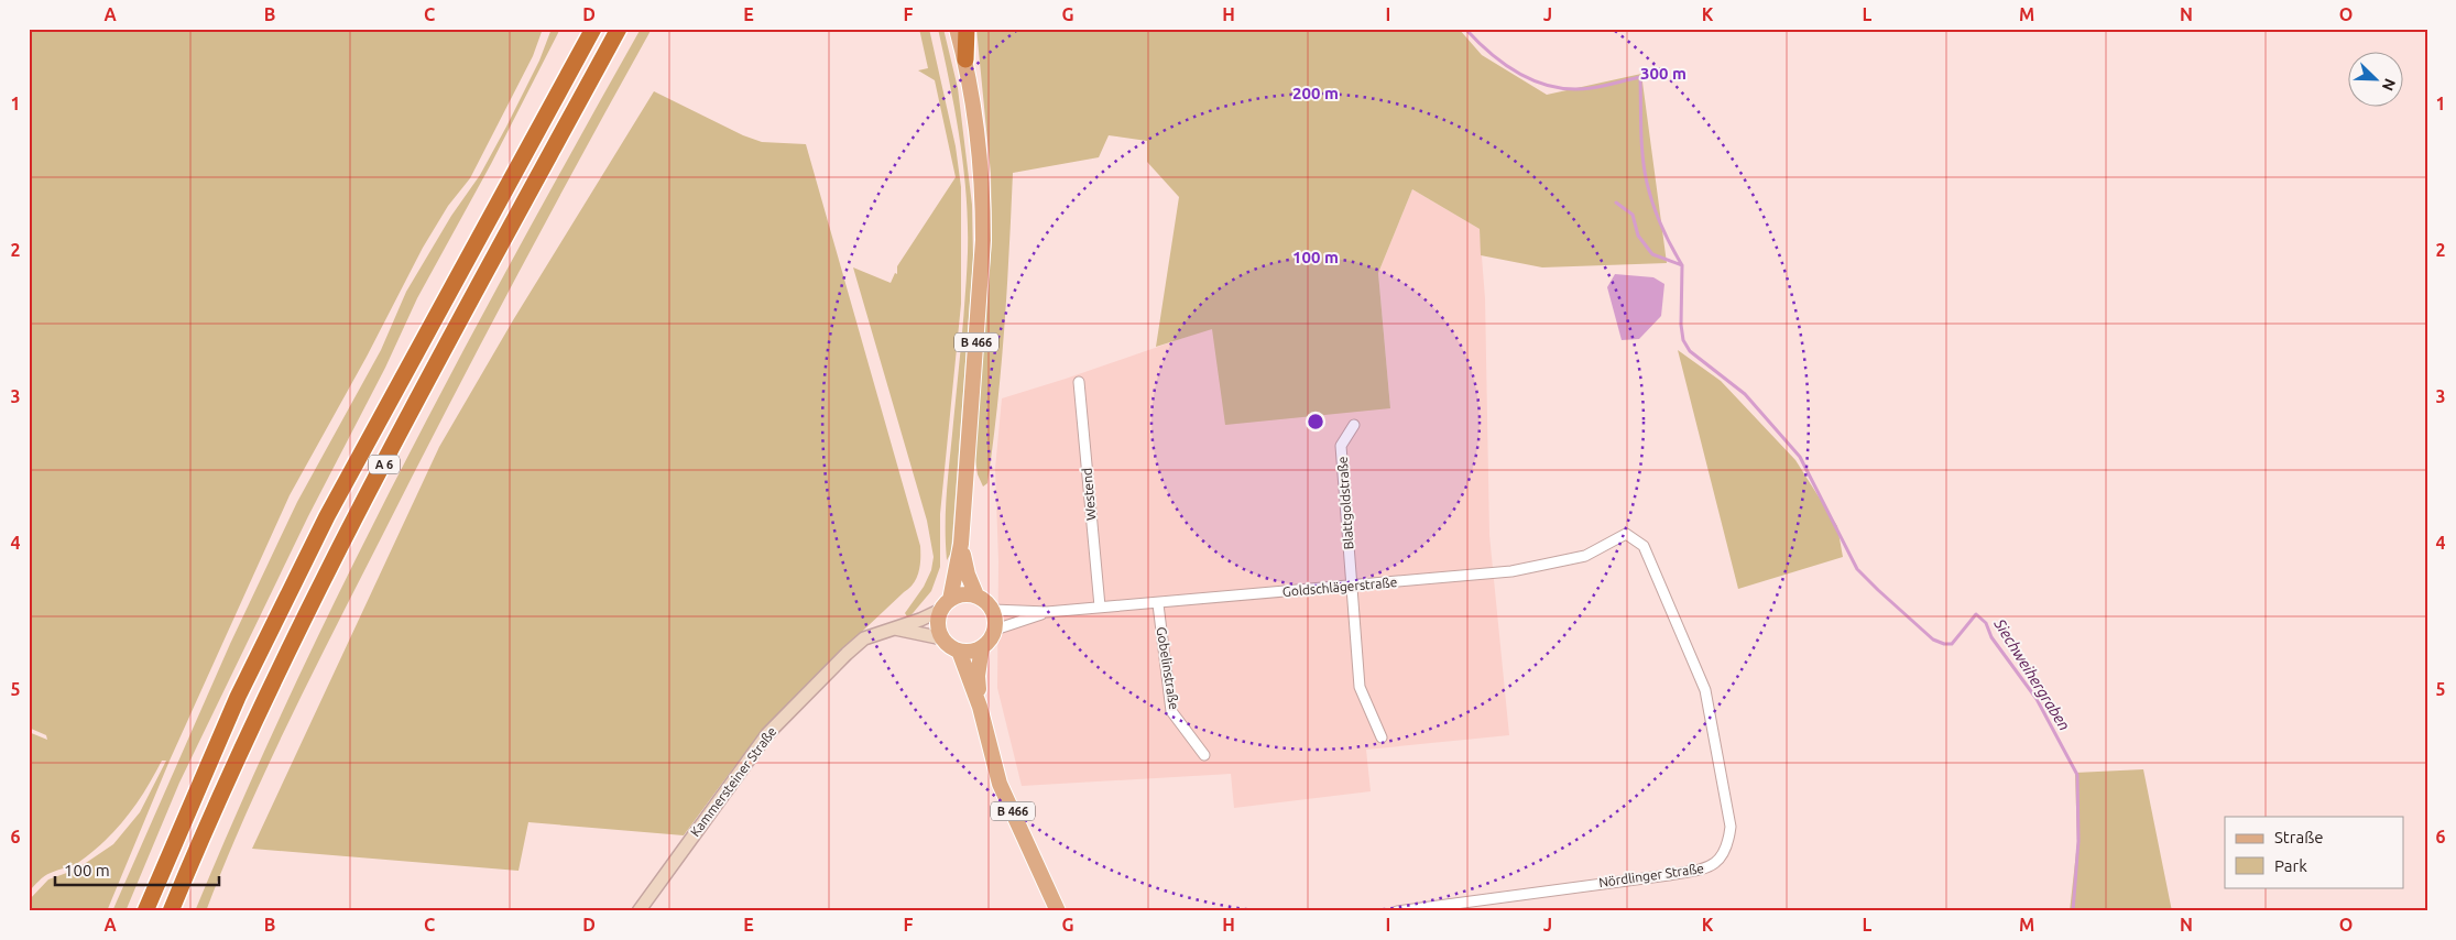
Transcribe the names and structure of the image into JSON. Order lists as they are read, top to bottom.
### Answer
{
  "streets": {
    "highway": ["A 6"],
    "main road": ["B 466"],
    "street": [
      "Westend",
      "Blattgoldstraße",
      "Goldschlägerstraße",
      "Gobelinstraße",
      "Kammersteiner Straße",
      "Nördlinger Straße"
    ]
  },
  "crossings": [
    ["B 466", "Goldschlägerstraße"],
    ["B 466", "Kammersteiner Straße"],
    ["Westend", "Goldschlägerstraße"],
    ["Blattgoldstraße", "Goldschlägerstraße"],
    ["Goldschlägerstraße", "Gobelinstraße"],
    ["Goldschlägerstraße", "Kammersteiner Straße"],
    ["Goldschlägerstraße", "Nördlinger Straße"]
  ],
  "water": ["Siechweihergraben"],
  "legend": ["Straße", "Park"],
  "scale_bar": "100 m",
  "north": "bottom right",
  "grid": {
    "columns": [
      "A",
      "B",
      "C",
      "D",
      "E",
      "F",
      "G",
      "H",
      "I",
      "J",
      "K",
      "L",
      "M",
      "N",
      "O"
    ],
    "rows": [
      "1",
      "2",
      "3",
      "4",
      "5",
      "6"
    ]
  },
  "rings": ["300 m", "200 m", "100 m"]
}
